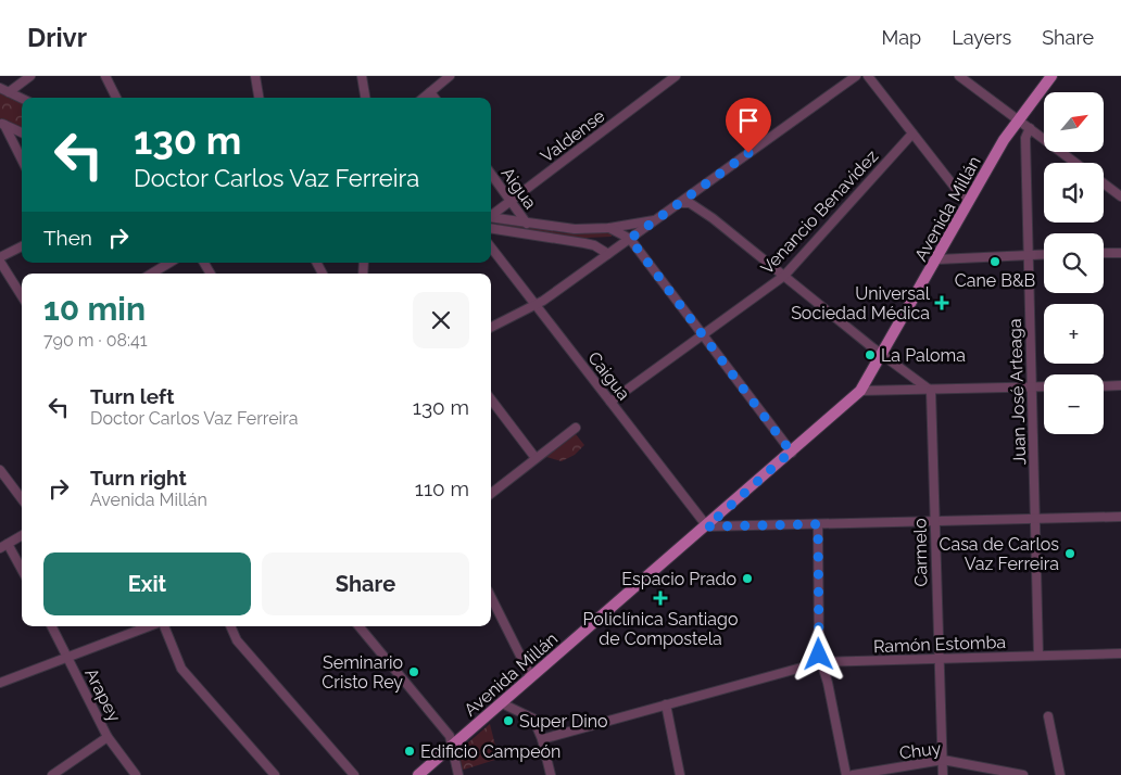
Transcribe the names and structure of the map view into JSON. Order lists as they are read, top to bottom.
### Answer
{
  "streets": {
    "main road": ["Avenida Millán"],
    "street": [
      "Valdense",
      "Aigua",
      "Venancio Benavidez",
      "Caigua",
      "Juan José Arteaga",
      "Carmelo",
      "Ramón Estomba",
      "Arapey",
      "Chuy"
    ]
  },
  "crossings": [
    ["Valdense", "Aigua"],
    ["Avenida Millán", "Caigua"],
    ["Venancio Benavidez", "Caigua"],
    ["Juan José Arteaga", "Ramón Estomba"],
    ["Carmelo", "Ramón Estomba"],
    ["Carmelo", "Chuy"]
  ],
  "places": {
    "other": [
      "Cane B&B",
      "La Paloma",
      "Casa de Carlos Vaz Ferreira",
      "Espacio Prado",
      "Seminario Cristo Rey",
      "Super Dino",
      "Edificio Campeón"
    ],
    "health": ["Universal Sociedad Médica", "Policlínica Santiago de Compostela"]
  },
  "north": "top right",
  "page": {
    "header": "Drivr",
    "nav": ["Map", "Layers", "Share"],
    "map_buttons": ["+", "−"],
    "turn": ["130 m", "Doctor Carlos Vaz Ferreira"],
    "then": "Then",
    "heading": ["10 min", "790 m · 08:41"],
    "list": [
      {
        "name": "Turn left",
        "note": "Doctor Carlos Vaz Ferreira",
        "value": "130 m"
      },
      {
        "name": "Turn right",
        "note": "Avenida Millán",
        "value": "110 m"
      }
    ],
    "buttons": ["Exit", "Share"]
  }
}
